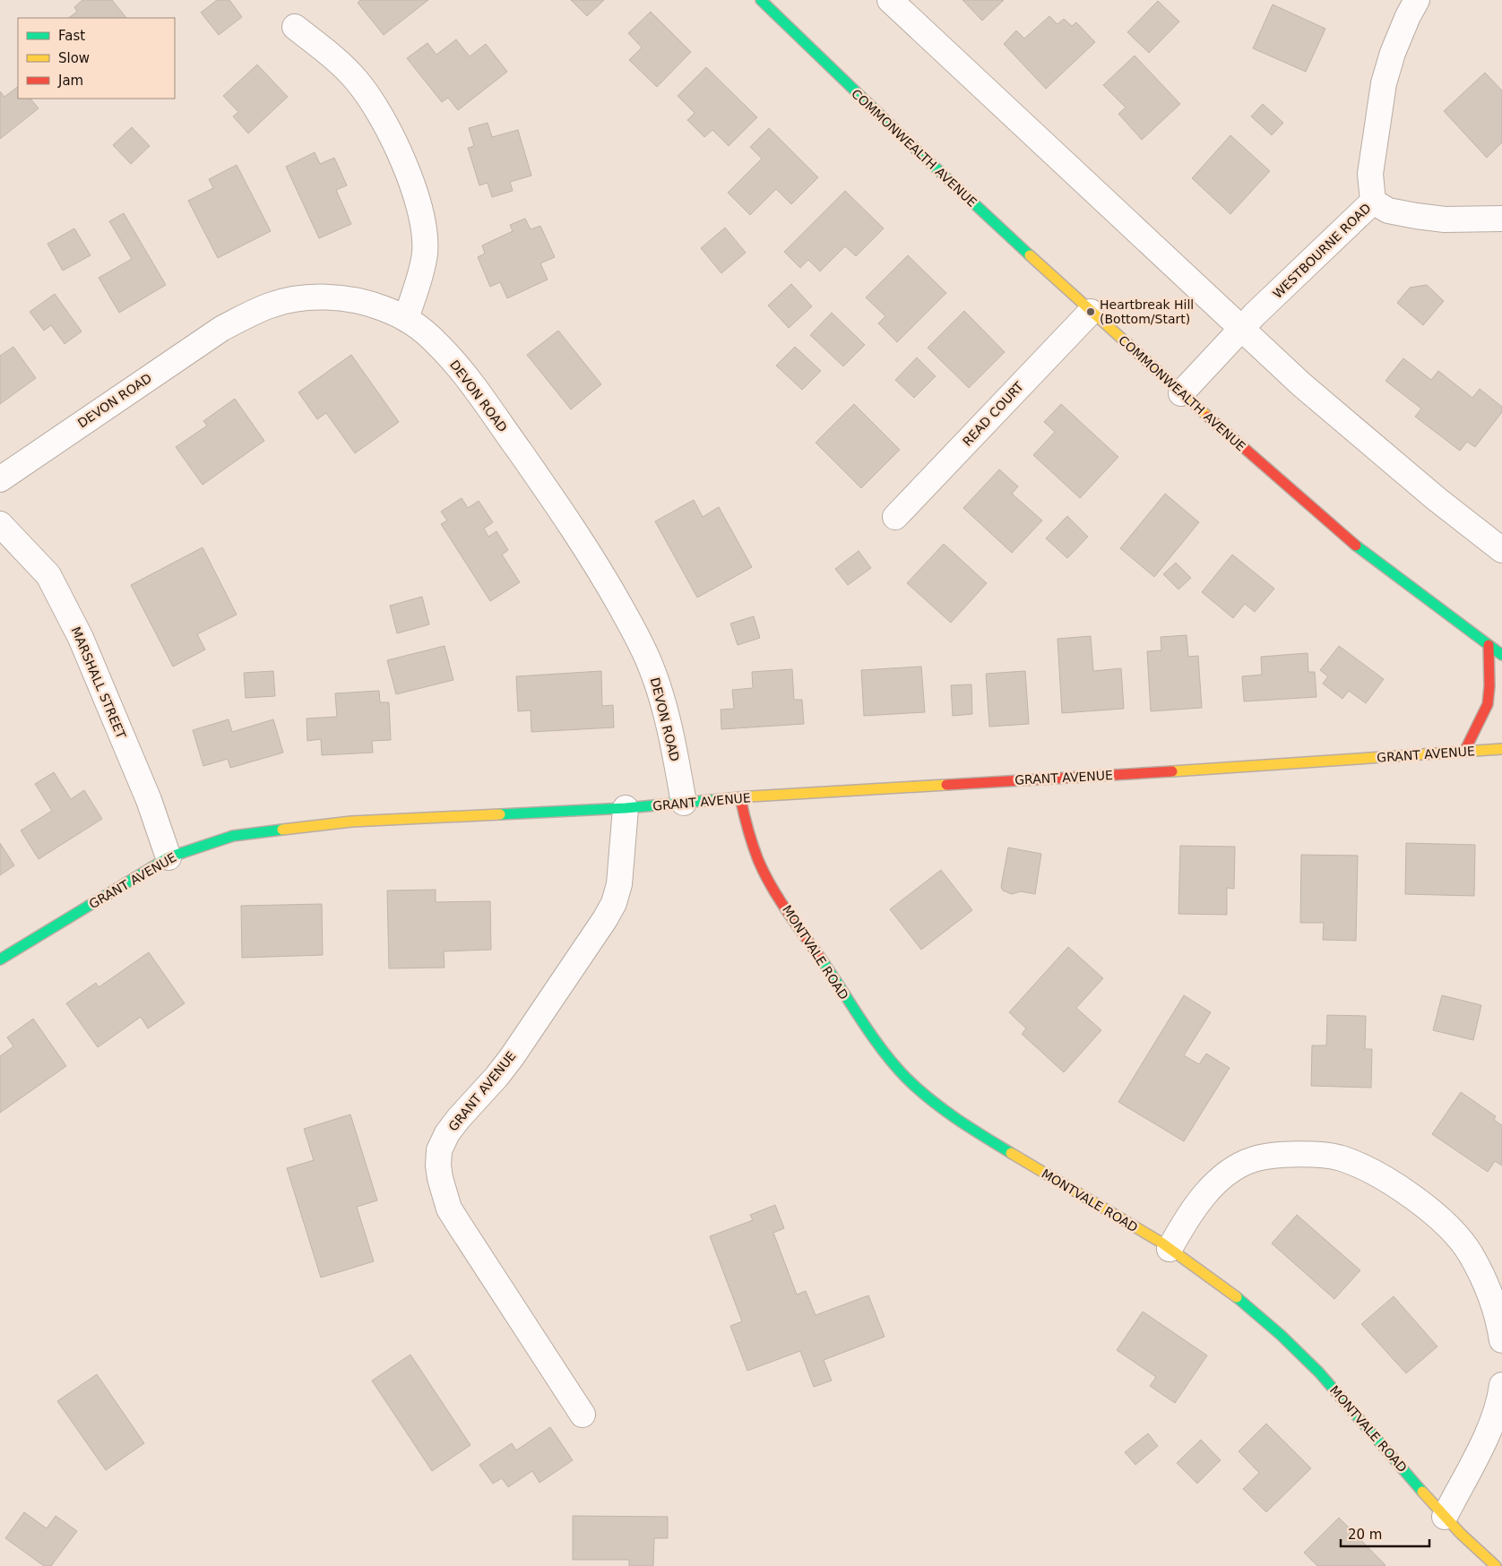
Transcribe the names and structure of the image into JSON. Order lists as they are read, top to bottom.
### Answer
{
  "streets": {
    "street": [
      "COMMONWEALTH AVENUE",
      "WESTBOURNE ROAD",
      "DEVON ROAD",
      "READ COURT",
      "MARSHALL STREET",
      "GRANT AVENUE",
      "MONTVALE ROAD"
    ]
  },
  "crossings": [
    ["COMMONWEALTH AVENUE", "WESTBOURNE ROAD"],
    ["COMMONWEALTH AVENUE", "READ COURT"],
    ["DEVON ROAD", "GRANT AVENUE"],
    ["MARSHALL STREET", "GRANT AVENUE"],
    ["GRANT AVENUE", "MONTVALE ROAD"]
  ],
  "places": ["Heartbreak Hill (Bottom/Start)"],
  "legend": ["Fast", "Slow", "Jam"],
  "scale_bar": "20 m"
}
